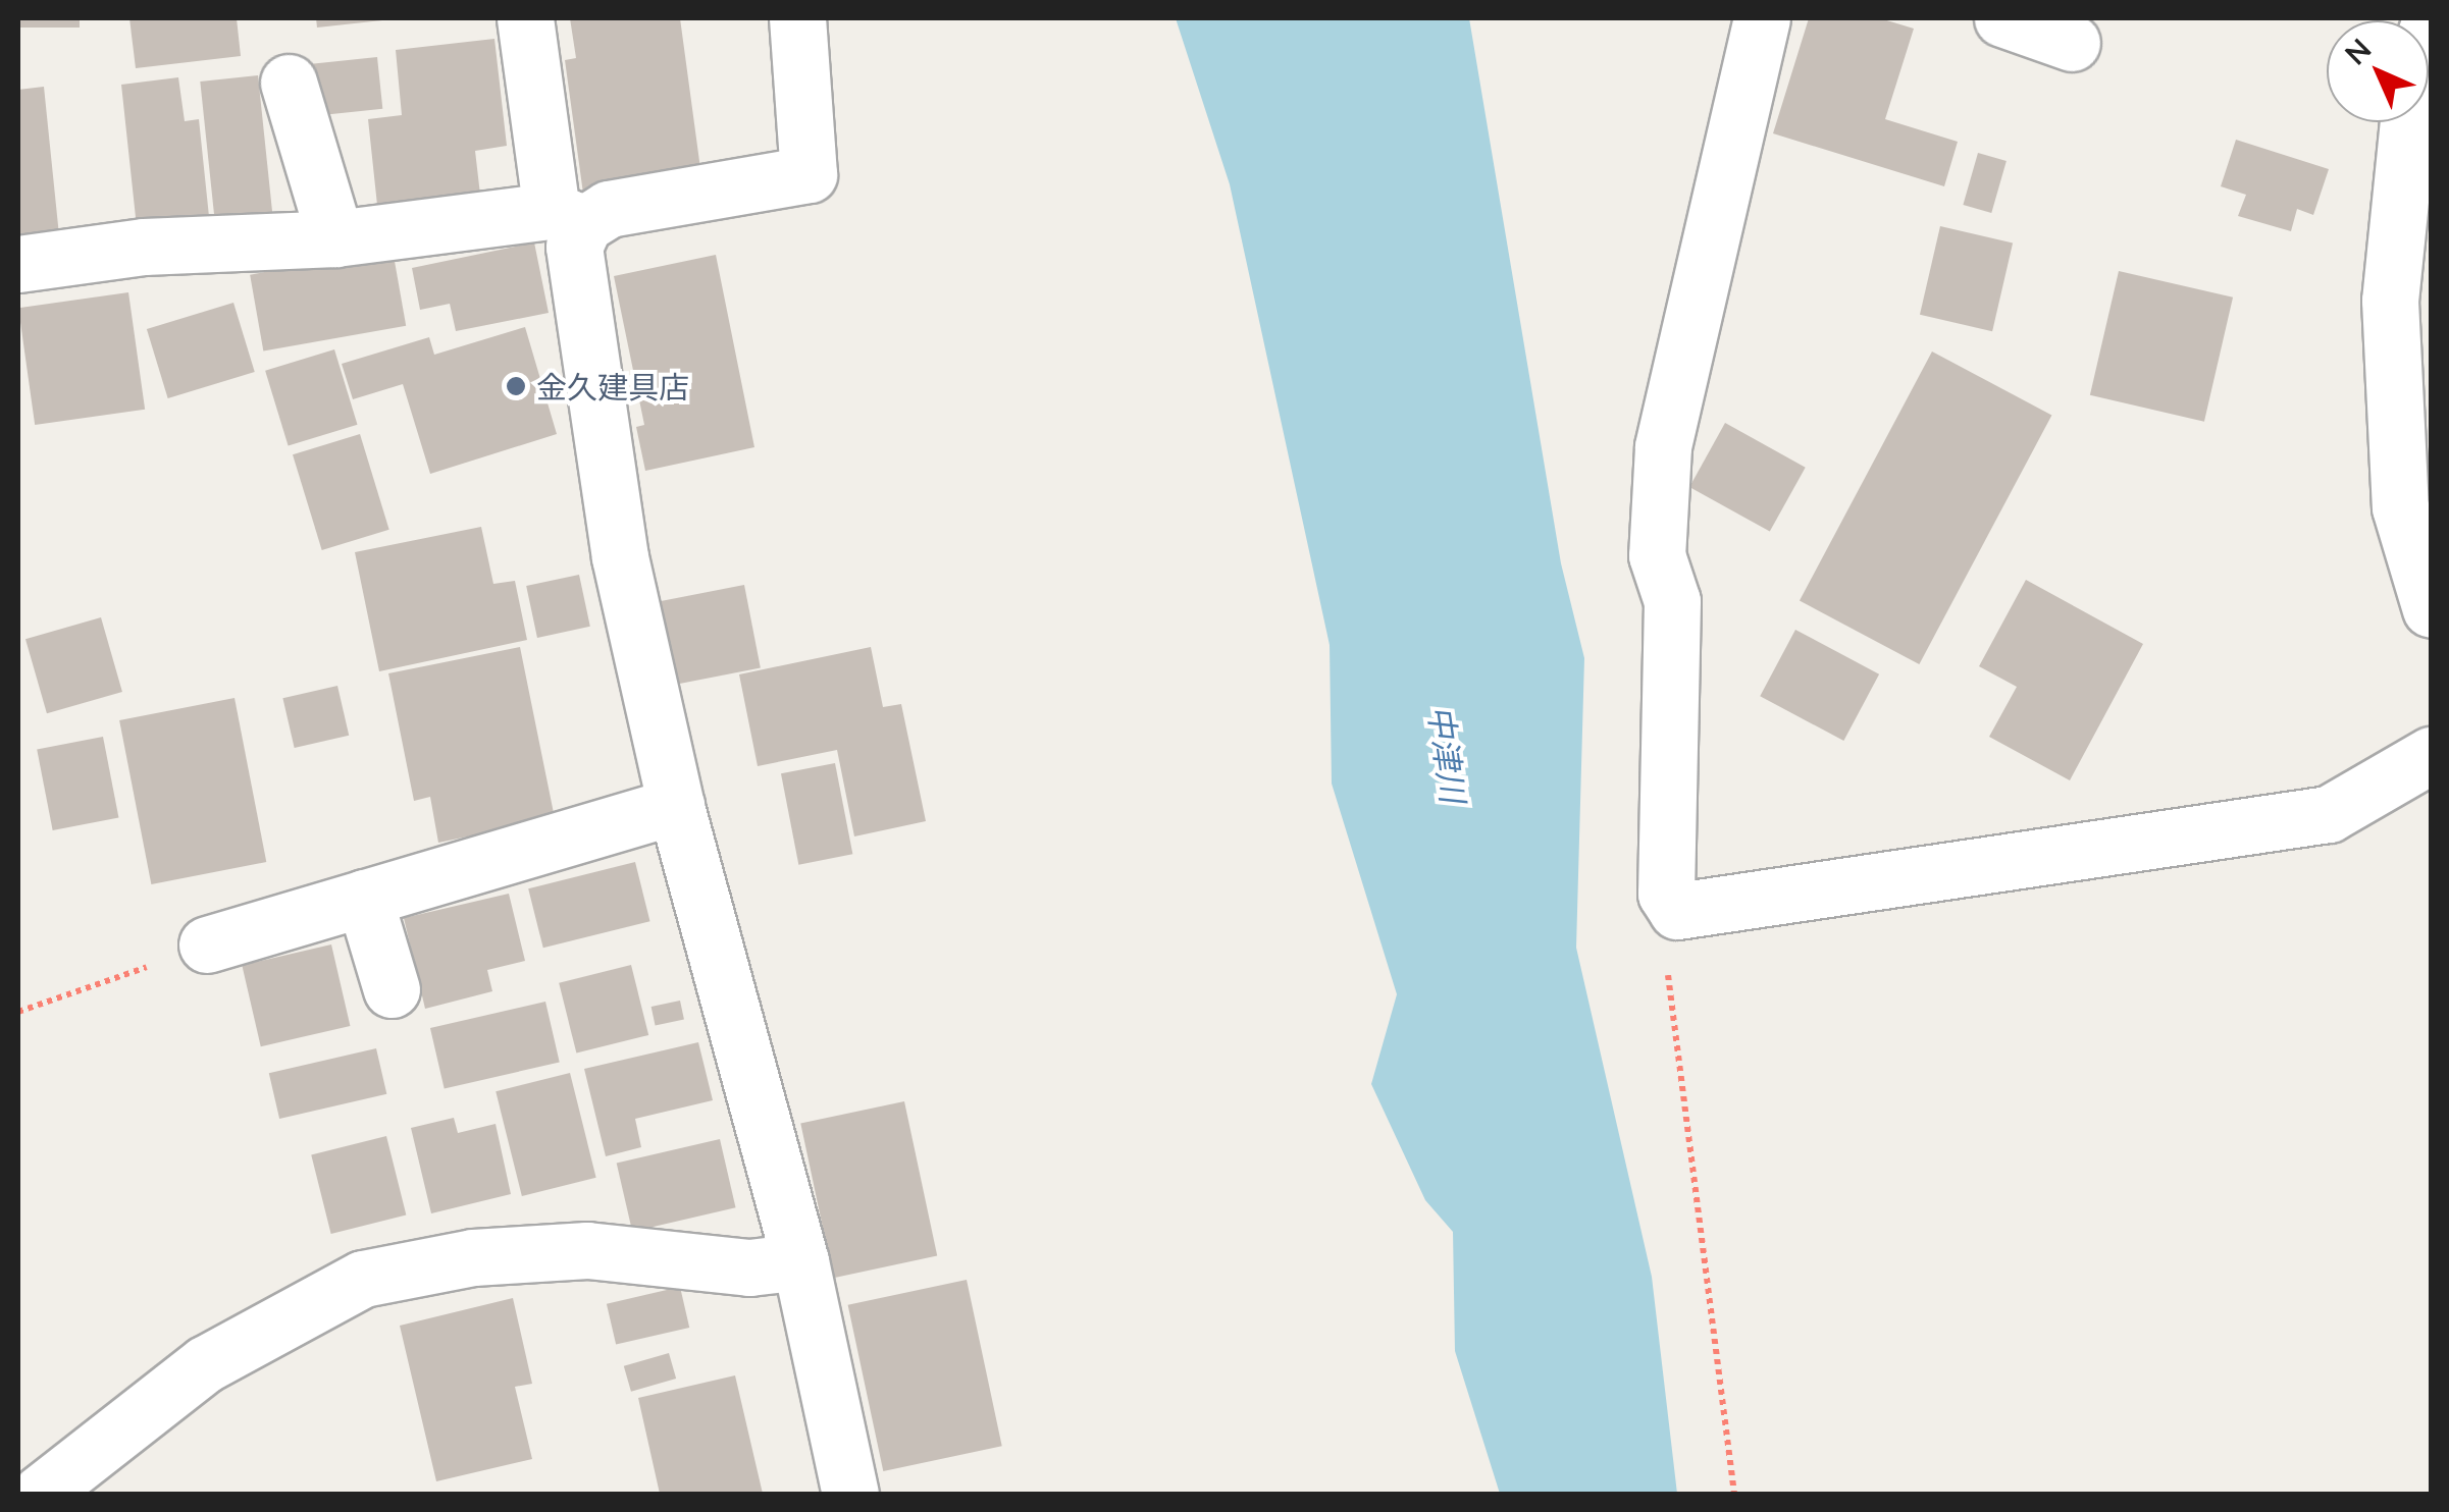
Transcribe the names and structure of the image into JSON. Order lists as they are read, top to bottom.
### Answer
{
  "water": ["中津川"],
  "places": ["金久建具店"],
  "north": "top left"
}
